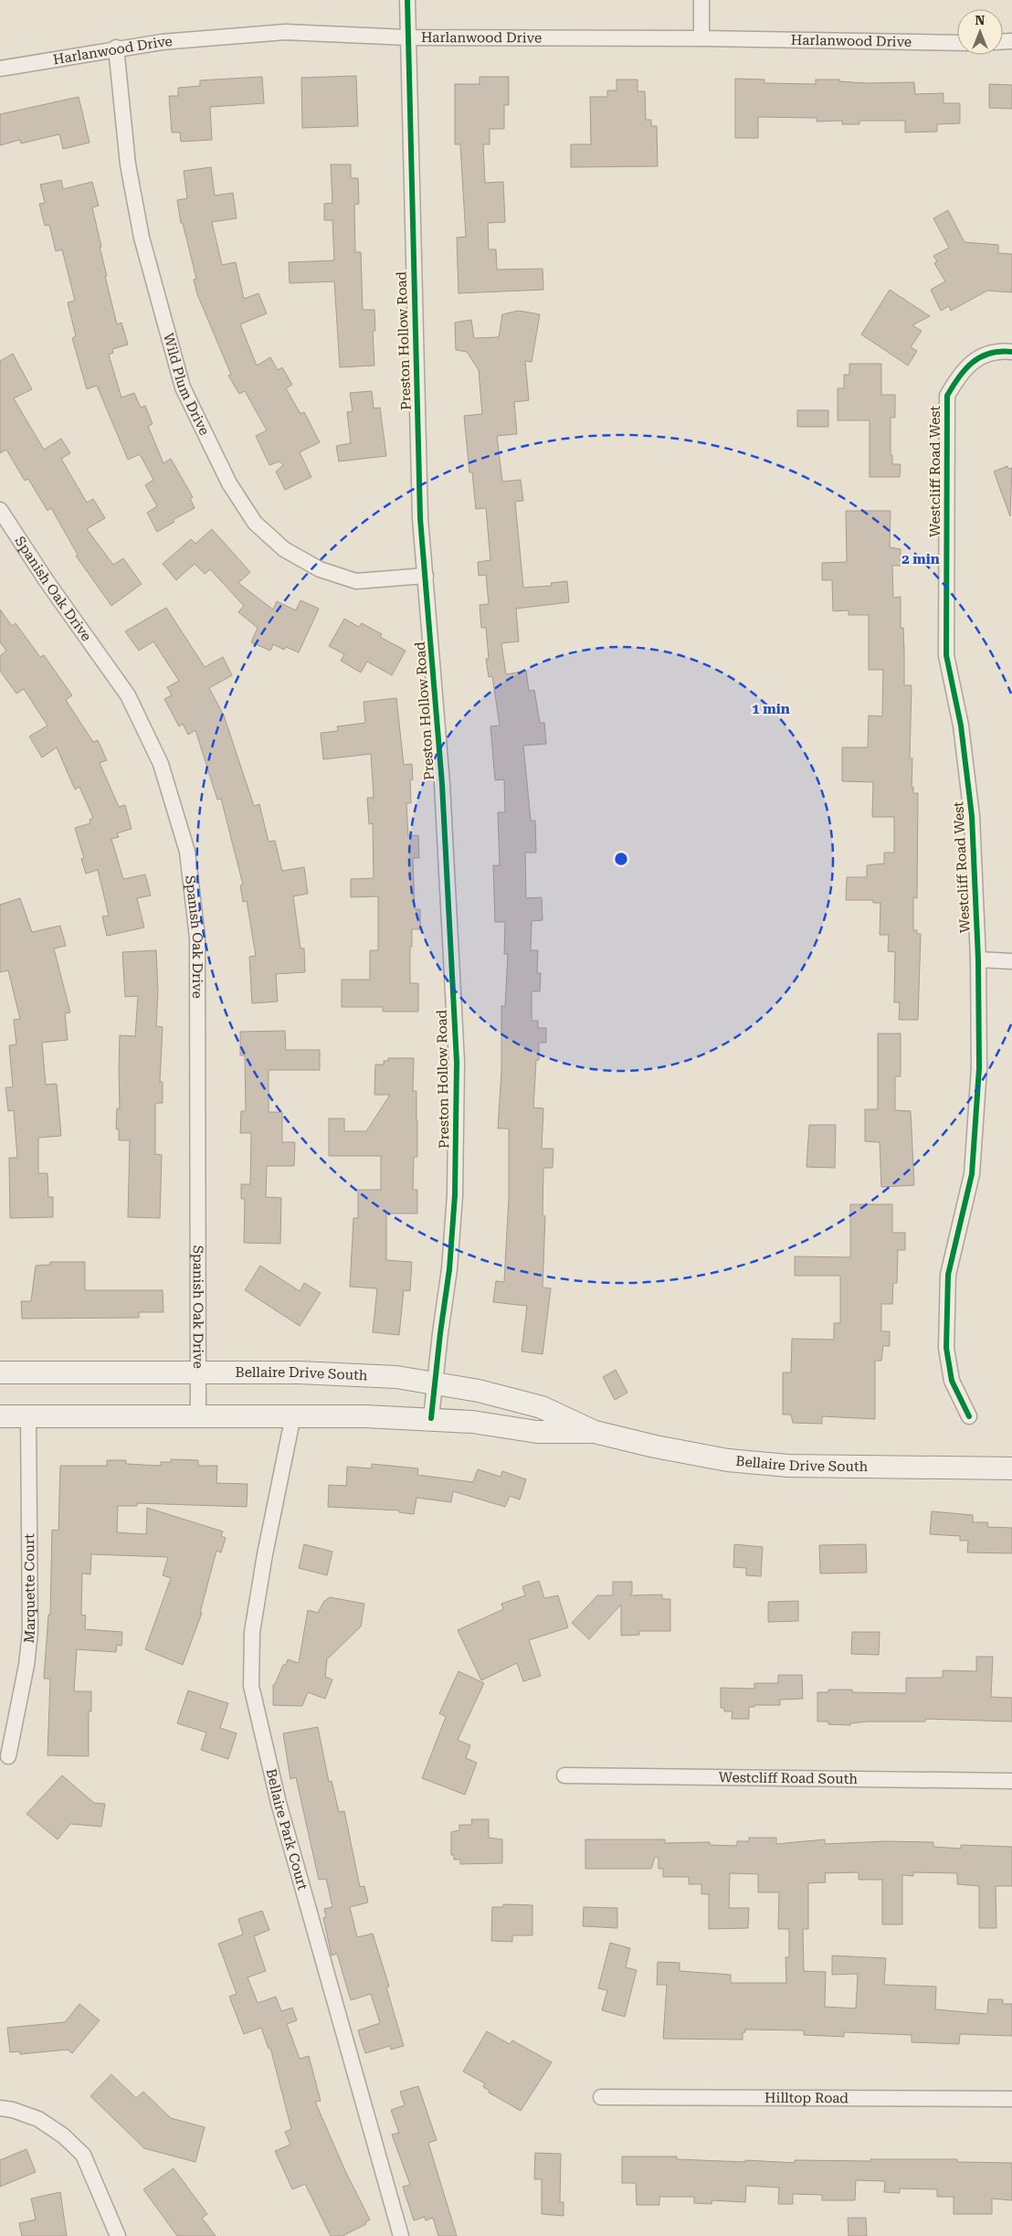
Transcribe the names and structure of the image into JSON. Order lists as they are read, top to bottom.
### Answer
{
  "streets": {
    "main road": ["Bellaire Drive South"],
    "street": [
      "Harlanwood Drive",
      "Preston Hollow Road",
      "Wild Plum Drive",
      "Westcliff Road West",
      "Spanish Oak Drive",
      "Marquette Court",
      "Westcliff Road South",
      "Bellaire Park Court",
      "Hilltop Road"
    ]
  },
  "crossings": [
    ["Harlanwood Drive", "Preston Hollow Road"],
    ["Harlanwood Drive", "Wild Plum Drive"],
    ["Preston Hollow Road", "Wild Plum Drive"],
    ["Preston Hollow Road", "Bellaire Drive South"],
    ["Spanish Oak Drive", "Bellaire Drive South"],
    ["Bellaire Drive South", "Marquette Court"],
    ["Bellaire Drive South", "Bellaire Park Court"]
  ],
  "north": "top",
  "rings": ["2 min", "1 min"]
}
